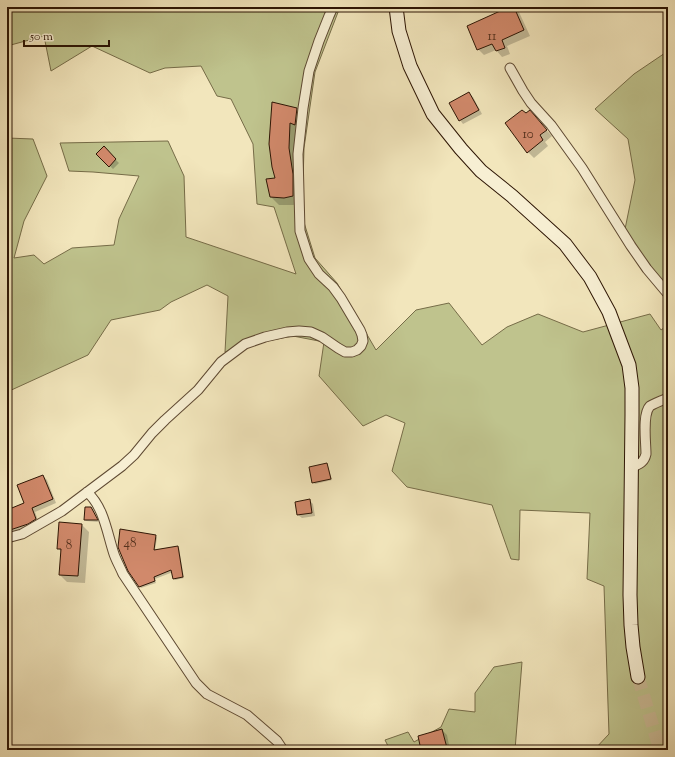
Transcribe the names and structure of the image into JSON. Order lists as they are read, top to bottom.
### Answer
{
  "house_numbers": [
    "11",
    "10",
    "48",
    "8"
  ],
  "scale_bar": "50 m"
}
